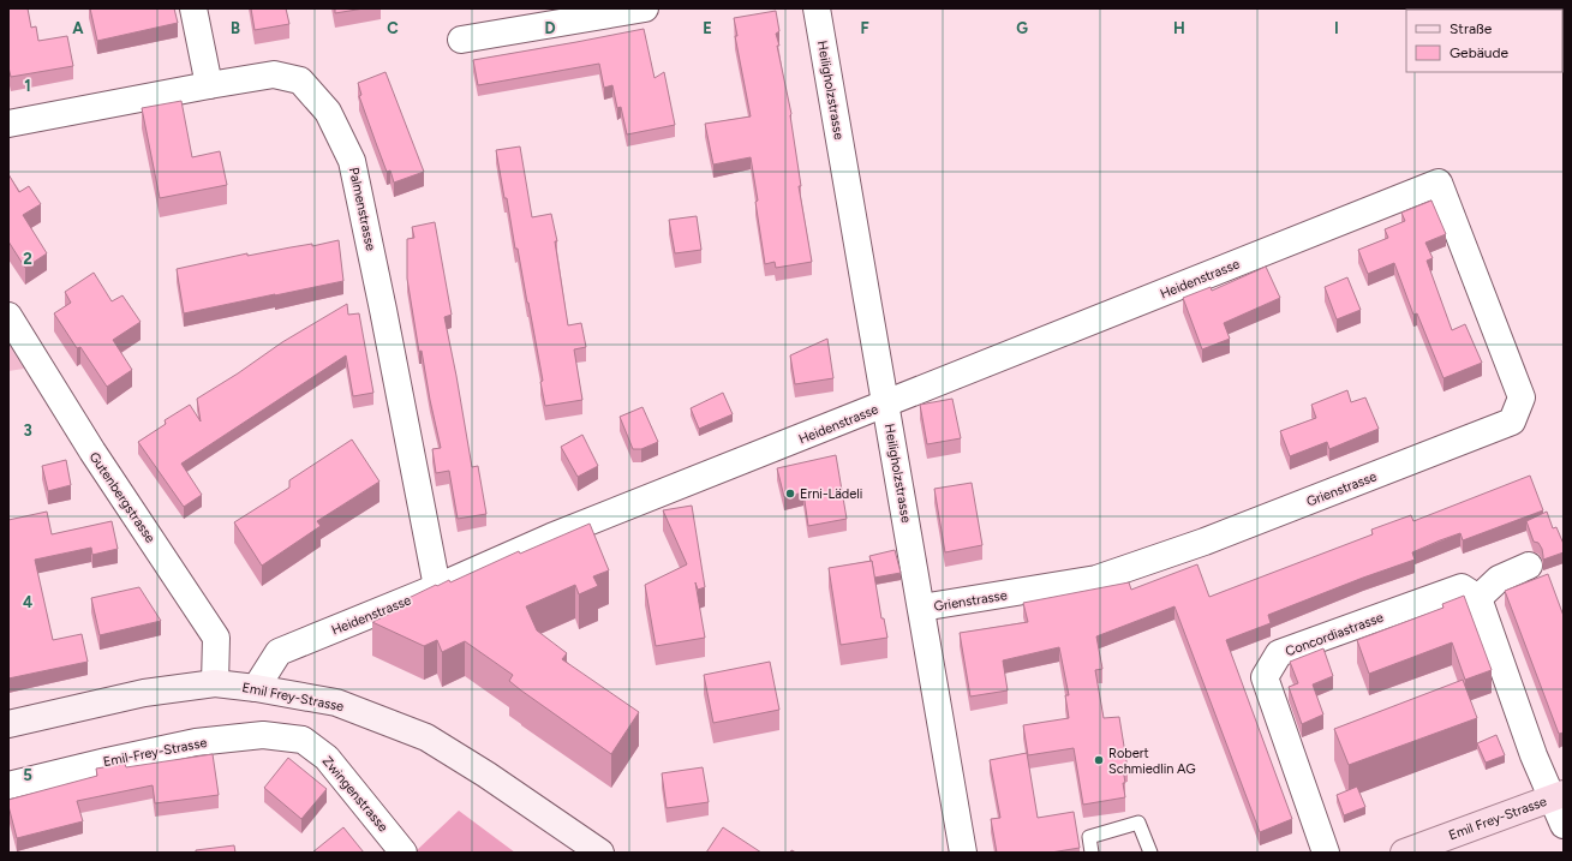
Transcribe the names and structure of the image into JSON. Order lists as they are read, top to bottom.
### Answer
{
  "streets": {
    "main road": ["Emil Frey-Strasse"],
    "street": [
      "Heiligholzstrasse",
      "Palmenstrasse",
      "Heidenstrasse",
      "Grienstrasse",
      "Gutenbergstrasse",
      "Concordiastrasse",
      "Emil-Frey-Strasse",
      "Zwingenstrasse"
    ]
  },
  "crossings": [
    ["Heiligholzstrasse", "Heidenstrasse"],
    ["Heiligholzstrasse", "Grienstrasse"],
    ["Palmenstrasse", "Heidenstrasse"],
    ["Heidenstrasse", "Grienstrasse"],
    ["Heidenstrasse", "Emil Frey-Strasse"],
    ["Gutenbergstrasse", "Emil Frey-Strasse"],
    ["Emil-Frey-Strasse", "Zwingenstrasse"]
  ],
  "places": ["Erni-Lädeli", "Robert Schmiedlin AG"],
  "legend": ["Straße", "Gebäude"],
  "grid": {
    "columns": [
      "A",
      "B",
      "C",
      "D",
      "E",
      "F",
      "G",
      "H",
      "I"
    ],
    "rows": [
      "1",
      "2",
      "3",
      "4",
      "5"
    ]
  }
}
